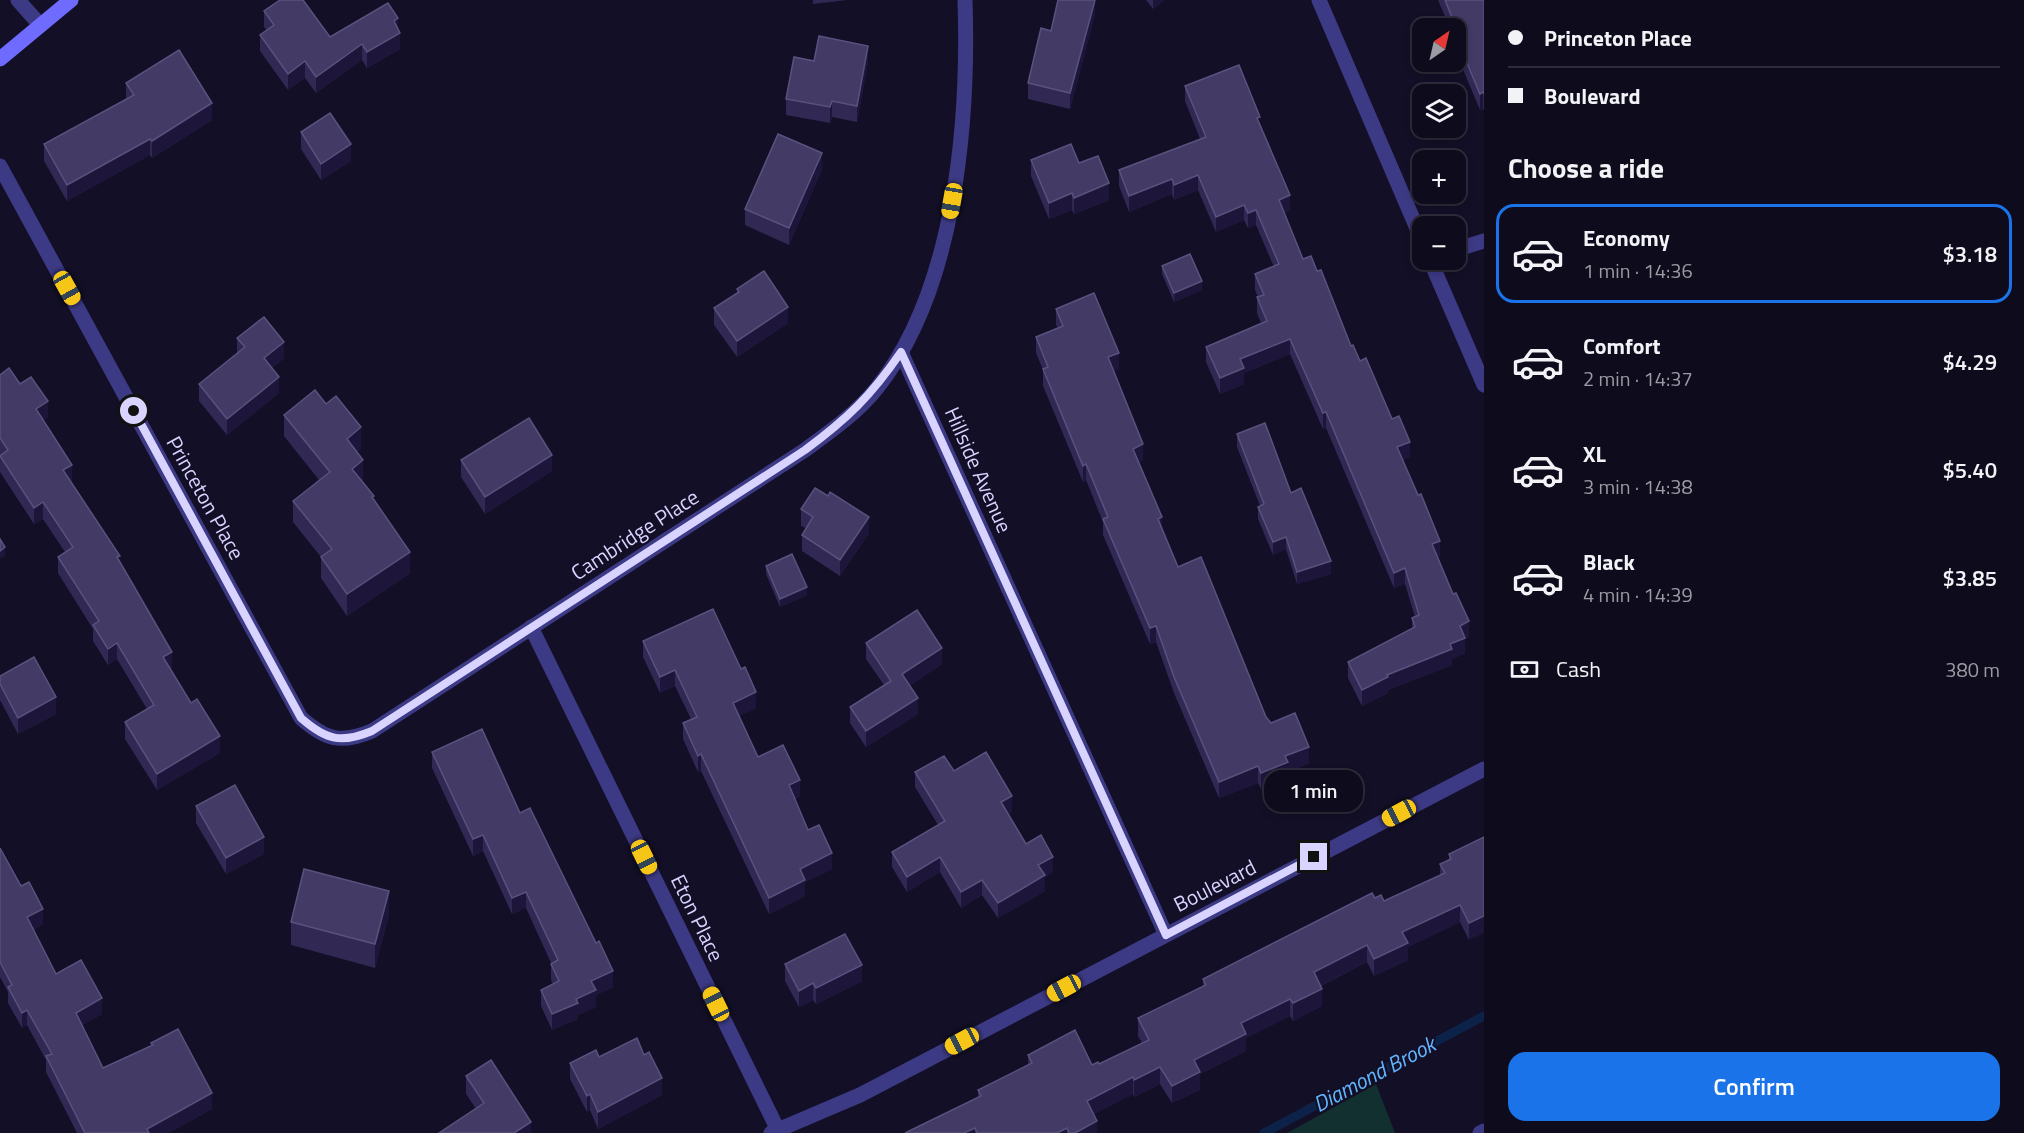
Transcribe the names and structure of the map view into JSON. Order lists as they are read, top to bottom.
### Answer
{
  "streets": {
    "street": [
      "Hillside Avenue",
      "Princeton Place",
      "Cambridge Place",
      "Boulevard",
      "Eton Place"
    ]
  },
  "crossings": [
    ["Hillside Avenue", "Cambridge Place"],
    ["Hillside Avenue", "Boulevard"],
    ["Princeton Place", "Cambridge Place"],
    ["Cambridge Place", "Eton Place"],
    ["Boulevard", "Eton Place"]
  ],
  "water": ["Diamond Brook"],
  "north": "top right",
  "page": {
    "banner": ["Princeton Place", "Boulevard"],
    "map_buttons": ["+", "−"],
    "heading": "Choose a ride",
    "list": [
      {
        "name": "Economy",
        "note": "1 min · 14:36",
        "value": "$3.18"
      },
      {
        "name": "Comfort",
        "note": "2 min · 14:37",
        "value": "$4.29"
      },
      {
        "name": "XL",
        "note": "3 min · 14:38",
        "value": "$5.40"
      },
      {
        "name": "Black",
        "note": "4 min · 14:39",
        "value": "$3.85"
      }
    ],
    "pay": ["Cash", "380 m"],
    "bubble": "1 min",
    "buttons": "Confirm"
  }
}
